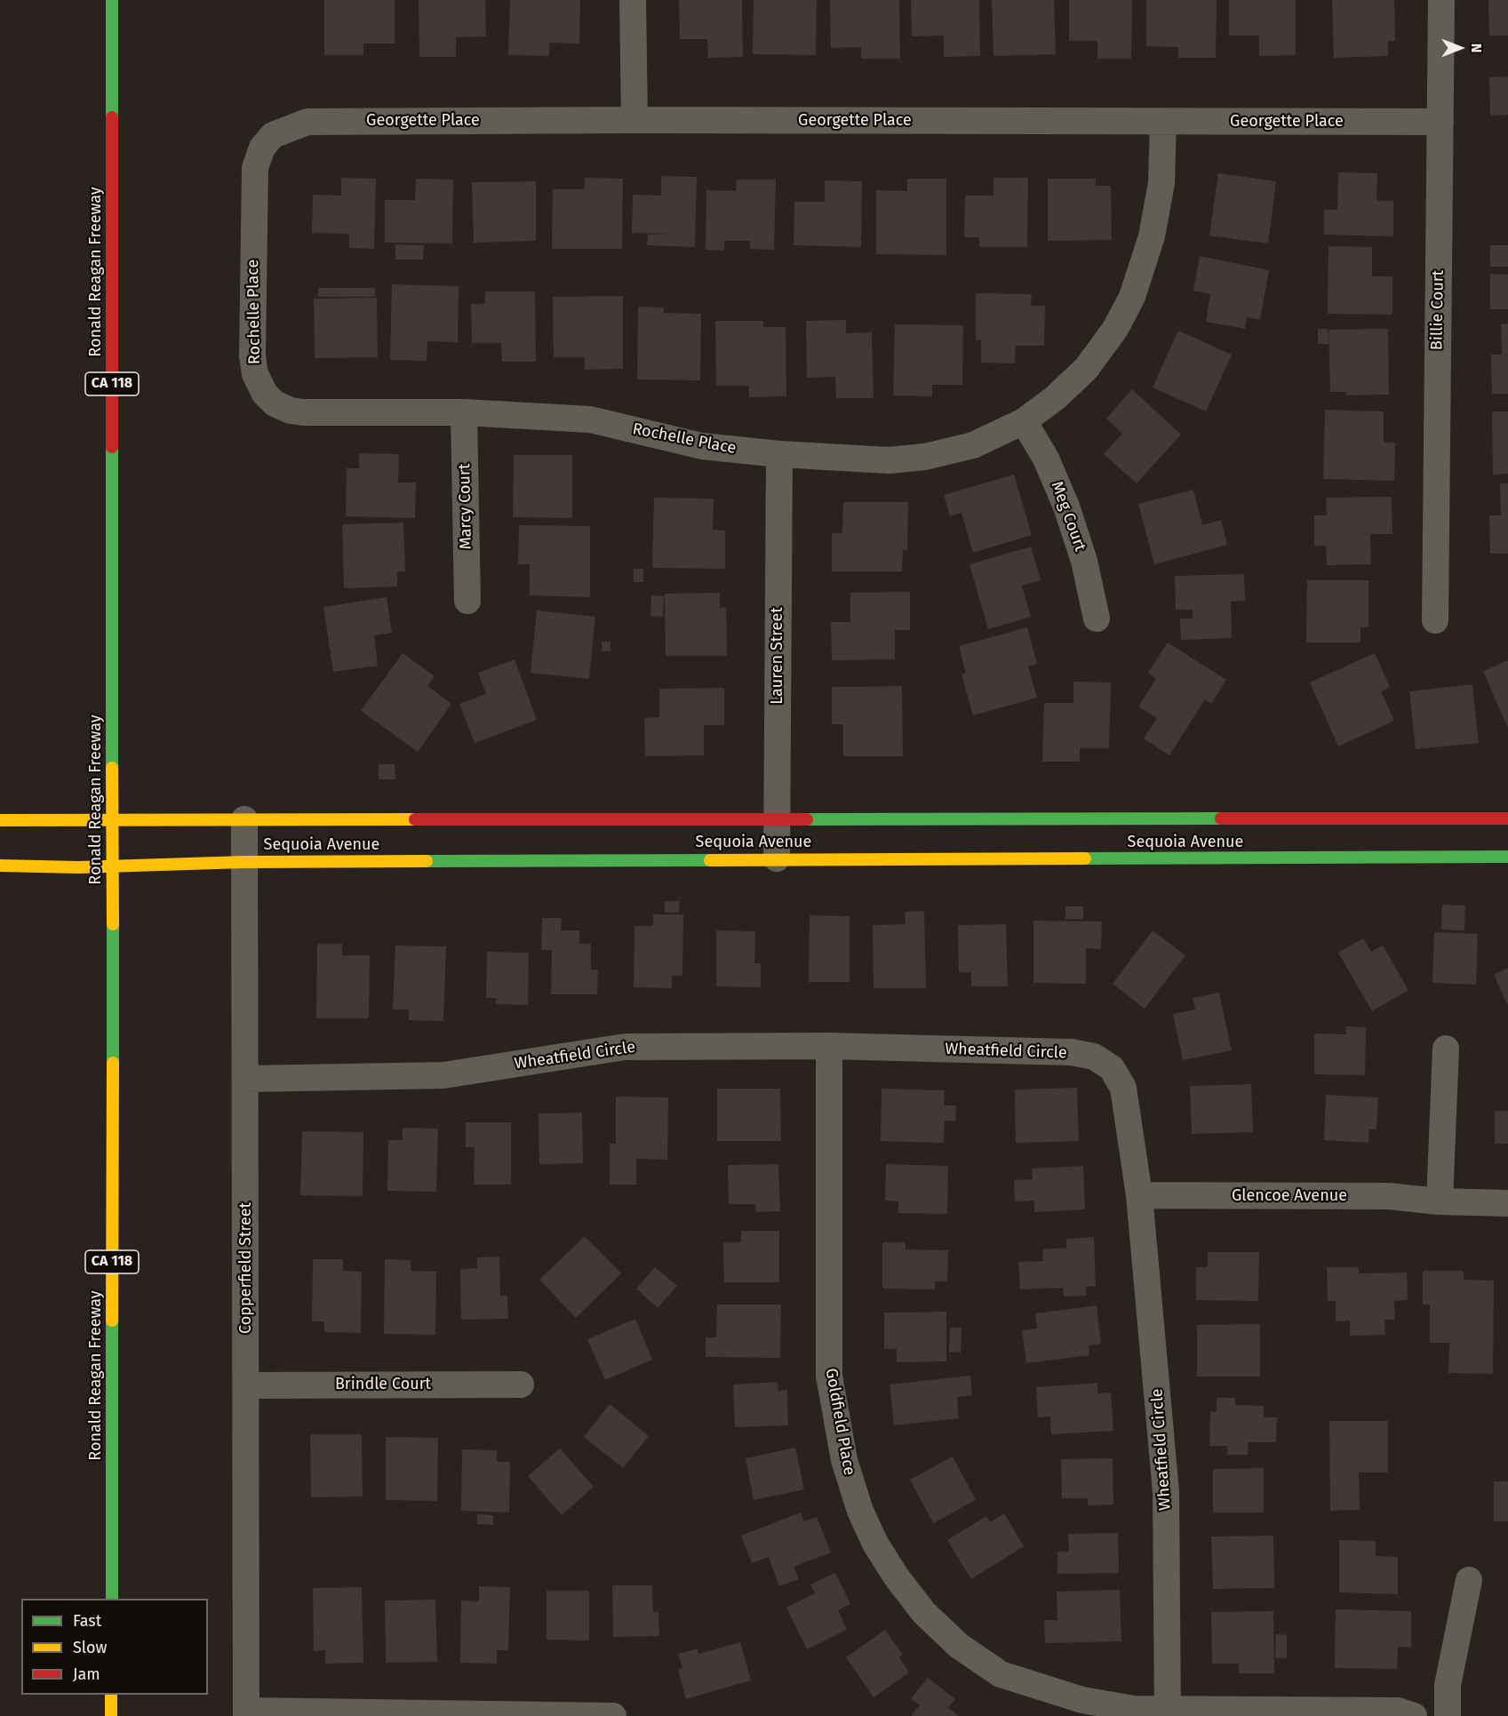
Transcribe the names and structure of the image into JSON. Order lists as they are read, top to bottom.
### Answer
{
  "streets": {
    "main road": ["Ronald Reagan Freeway", "CA 118", "Sequoia Avenue"],
    "street": [
      "Georgette Place",
      "Billie Court",
      "Rochelle Place",
      "Marcy Court",
      "Meg Court",
      "Lauren Street",
      "Wheatfield Circle",
      "Glencoe Avenue",
      "Copperfield Street",
      "Brindle Court",
      "Goldfield Place"
    ]
  },
  "crossings": [
    ["Georgette Place", "Billie Court"],
    ["Georgette Place", "Rochelle Place"],
    ["Rochelle Place", "Marcy Court"],
    ["Rochelle Place", "Meg Court"],
    ["Rochelle Place", "Lauren Street"],
    ["Lauren Street", "Sequoia Avenue"],
    ["Sequoia Avenue", "Copperfield Street"],
    ["Wheatfield Circle", "Glencoe Avenue"],
    ["Wheatfield Circle", "Copperfield Street"],
    ["Wheatfield Circle", "Goldfield Place"],
    ["Copperfield Street", "Brindle Court"]
  ],
  "legend": ["Fast", "Slow", "Jam"],
  "north": "right"
}
